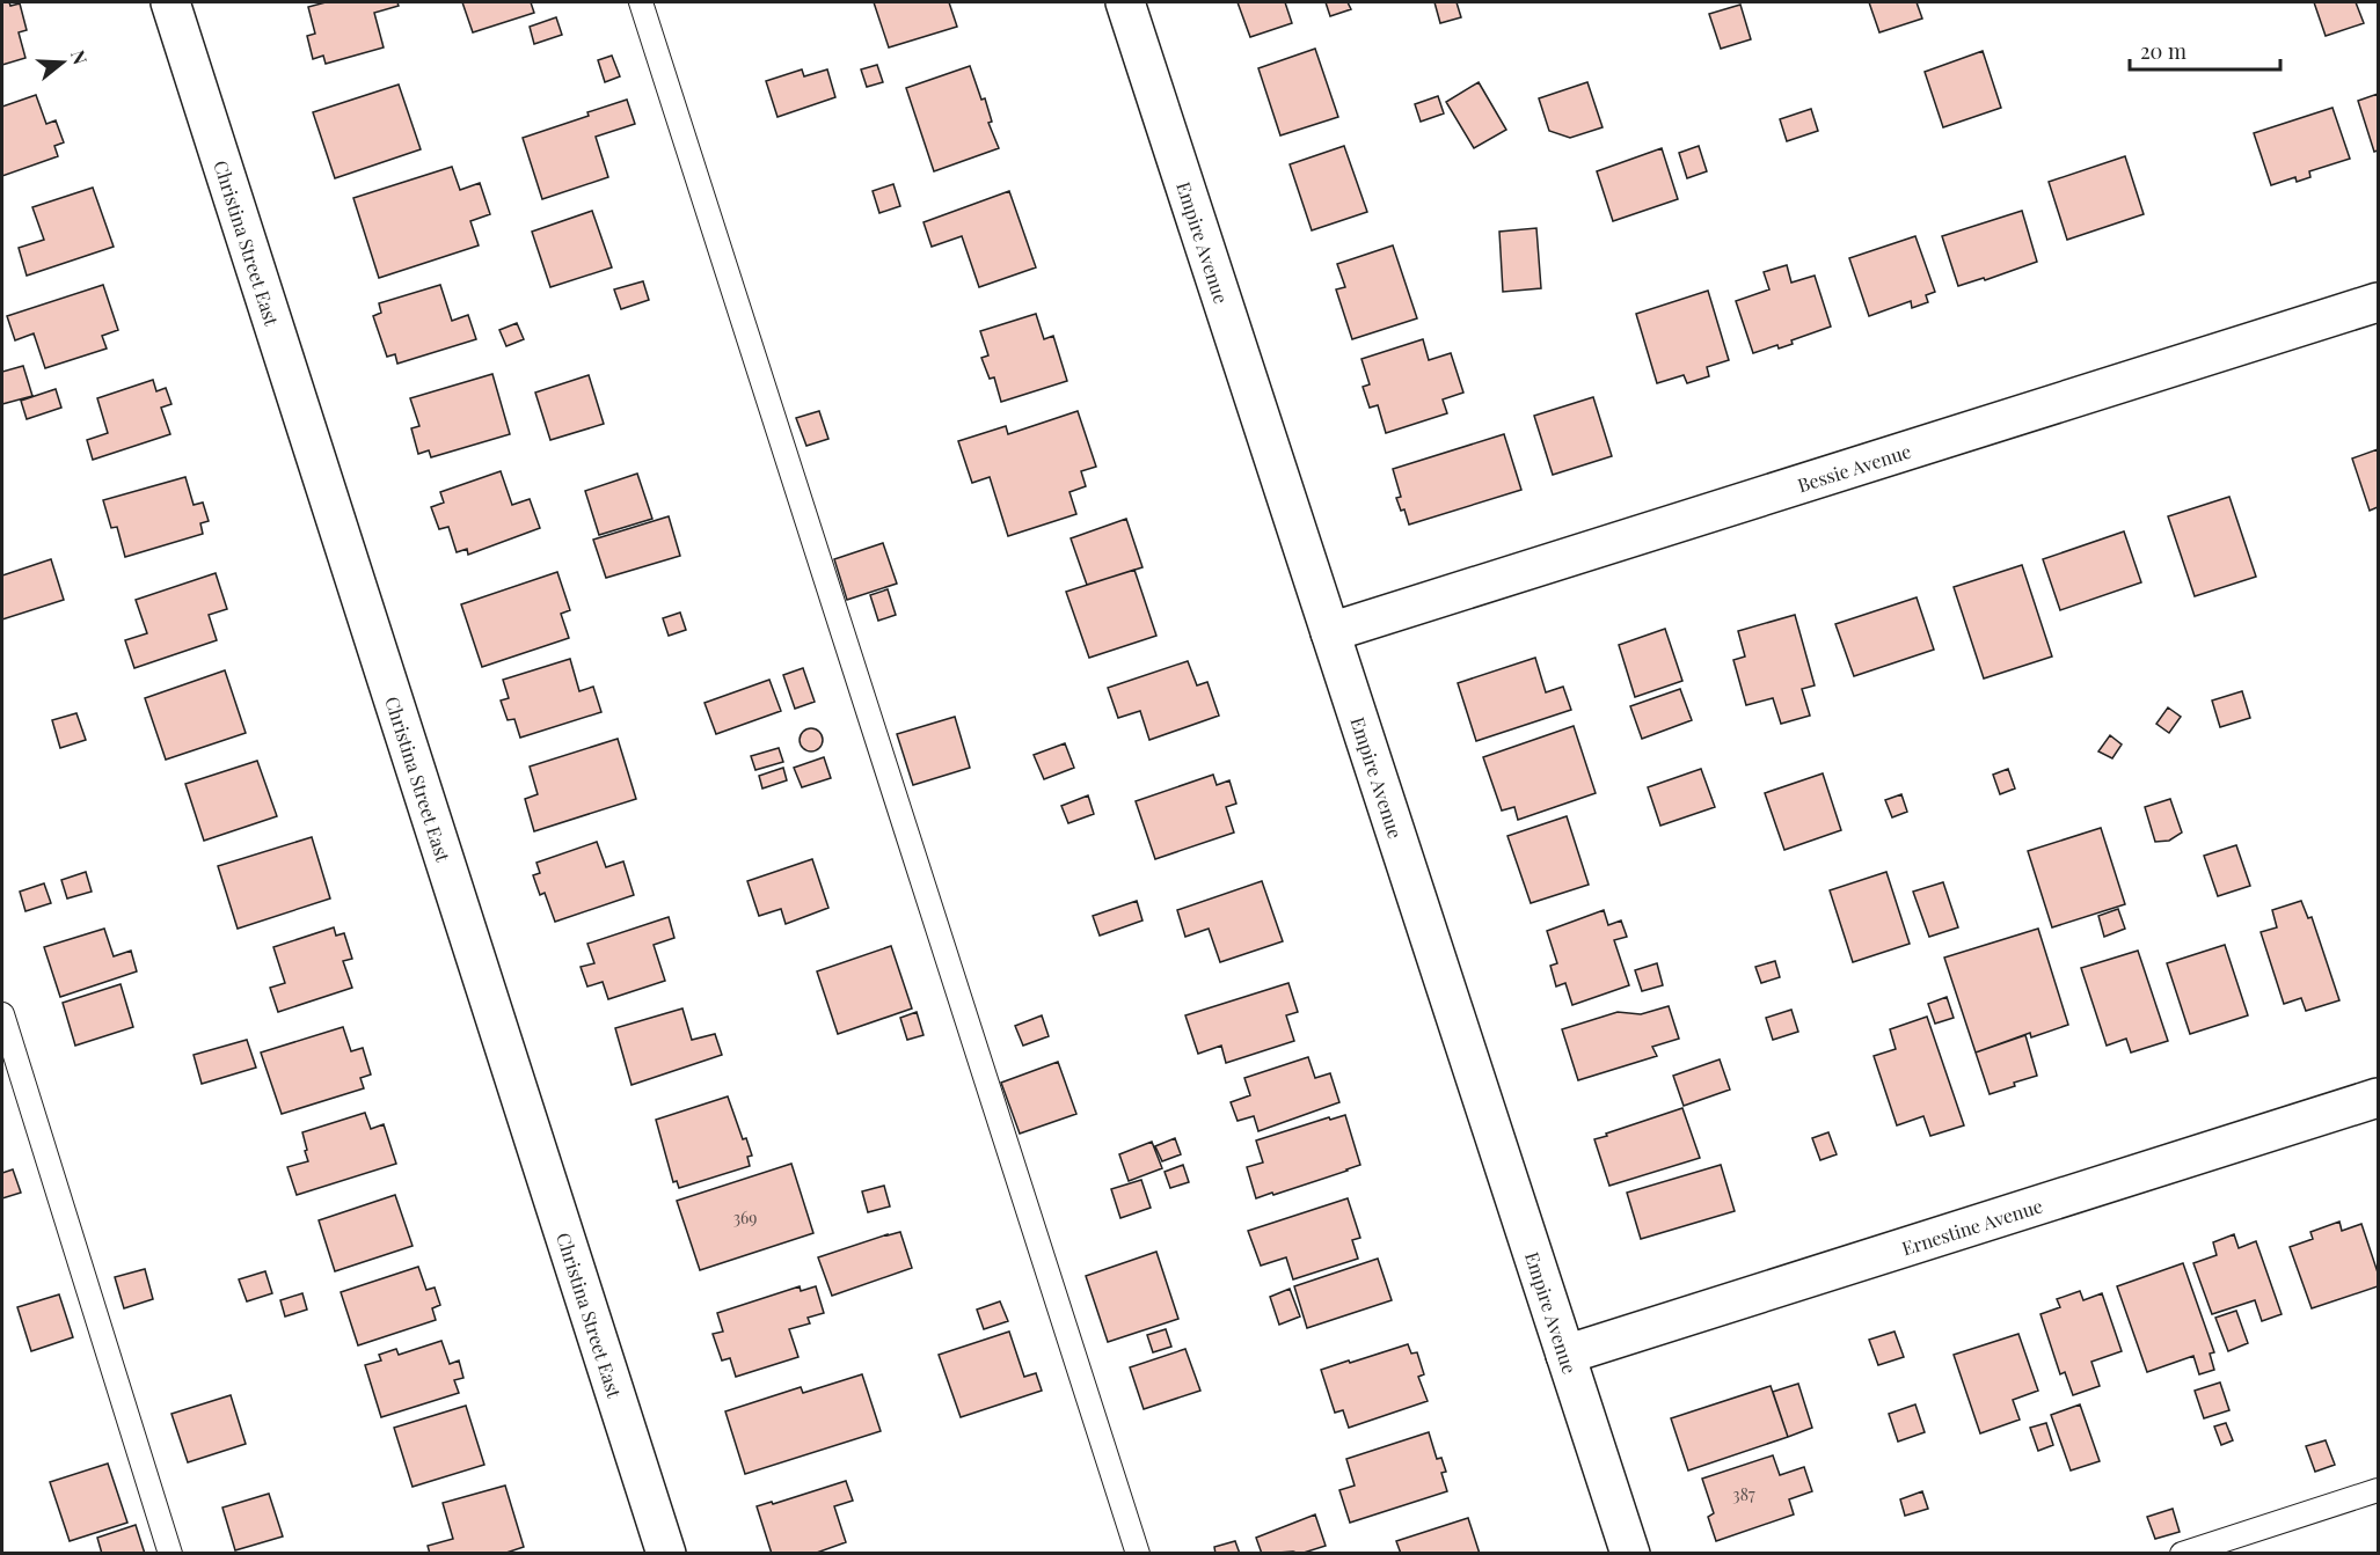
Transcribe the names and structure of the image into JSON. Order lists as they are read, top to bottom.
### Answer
{
  "streets": {
    "street": [
      "Christina Street East",
      "Empire Avenue",
      "Bessie Avenue",
      "Ernestine Avenue"
    ]
  },
  "crossings": [
    ["Empire Avenue", "Bessie Avenue"],
    ["Empire Avenue", "Ernestine Avenue"]
  ],
  "house_numbers": ["369", "387"],
  "scale_bar": "20 m",
  "north": "right"
}
